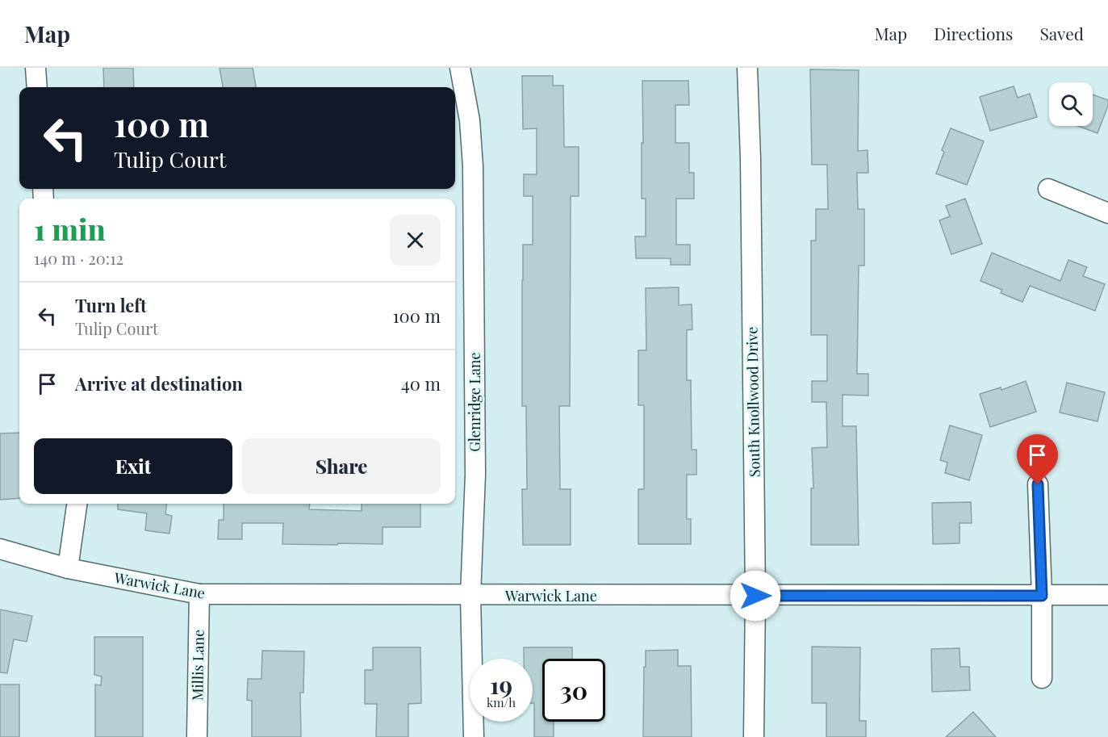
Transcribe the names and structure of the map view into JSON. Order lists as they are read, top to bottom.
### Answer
{
  "streets": {
    "street": [
      "Glenridge Lane",
      "South Knollwood Drive",
      "Warwick Lane",
      "Millis Lane"
    ]
  },
  "crossings": [
    ["Glenridge Lane", "Warwick Lane"],
    ["South Knollwood Drive", "Warwick Lane"],
    ["Warwick Lane", "Millis Lane"]
  ],
  "page": {
    "header": "Map",
    "nav": ["Map", "Directions", "Saved"],
    "turn": ["100 m", "Tulip Court"],
    "heading": ["1 min", "140 m · 20:12"],
    "list": [
      {
        "name": "Turn left",
        "note": "Tulip Court",
        "value": "100 m"
      },
      {
        "name": "Arrive at destination",
        "value": "40 m"
      }
    ],
    "buttons": ["Exit", "Share"],
    "speed": "19 km/h",
    "limit": "30"
  }
}
